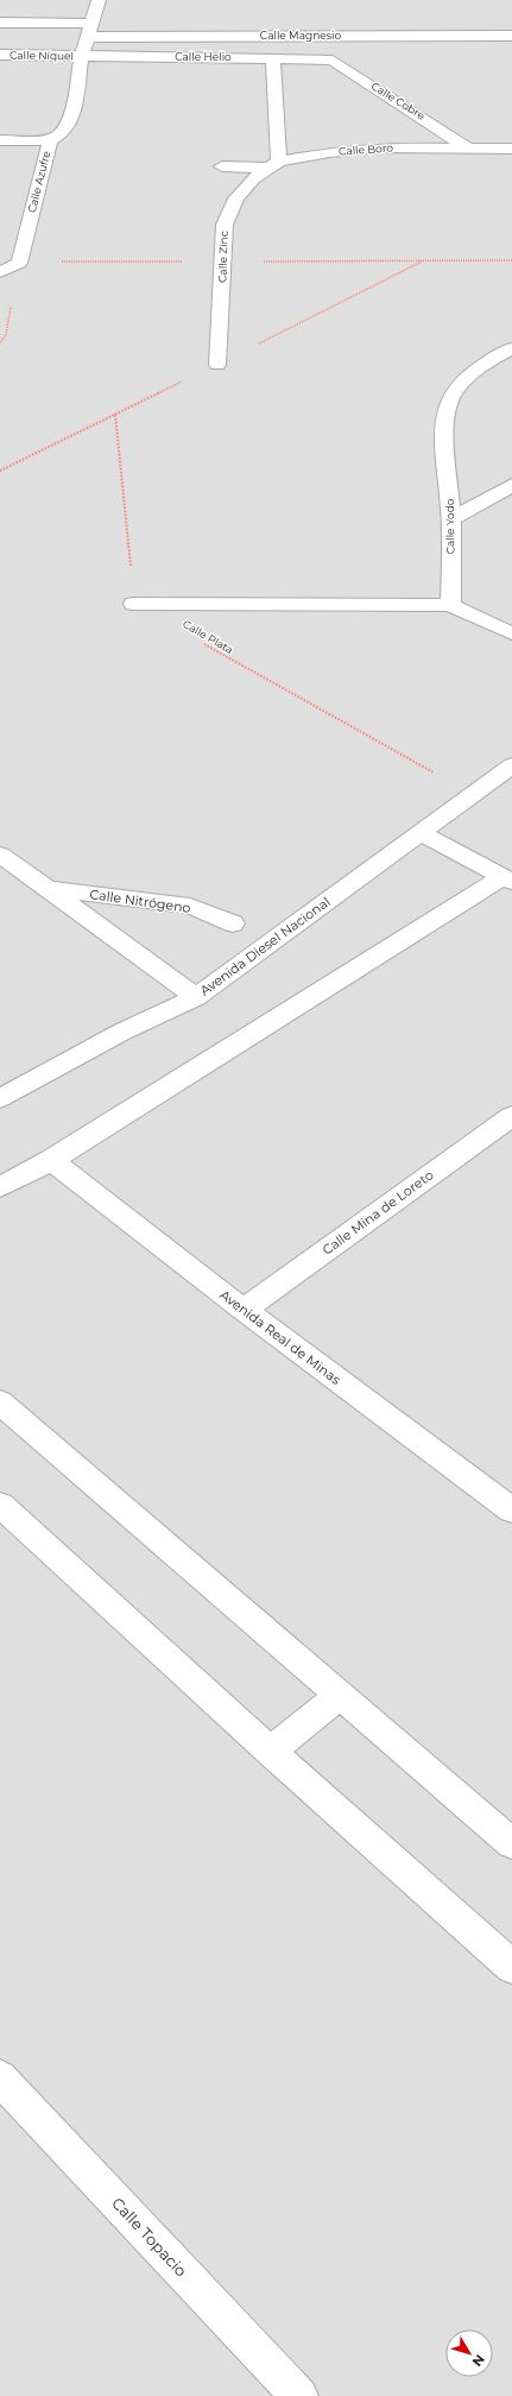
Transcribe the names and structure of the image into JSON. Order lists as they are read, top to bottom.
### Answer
{
  "streets": {
    "street": [
      "Calle Magnesio",
      "Calle Níquel",
      "Calle Helio",
      "Calle Cobre",
      "Calle Boro",
      "Calle Azufre",
      "Calle Zinc",
      "Calle Yodo",
      "Calle Nitrógeno",
      "Avenida Diesel Nacional",
      "Calle Mina de Loreto",
      "Avenida Real de Minas",
      "Calle Topacio"
    ],
    "path": ["Calle Plata"]
  },
  "crossings": [
    ["Calle Magnesio", "Calle Azufre"],
    ["Calle Níquel", "Calle Helio"],
    ["Calle Níquel", "Calle Azufre"],
    ["Calle Helio", "Calle Cobre"],
    ["Calle Helio", "Calle Azufre"],
    ["Calle Cobre", "Calle Boro"],
    ["Calle Boro", "Calle Zinc"],
    ["Calle Nitrógeno", "Avenida Diesel Nacional"],
    ["Calle Mina de Loreto", "Avenida Real de Minas"]
  ],
  "north": "bottom right"
}
